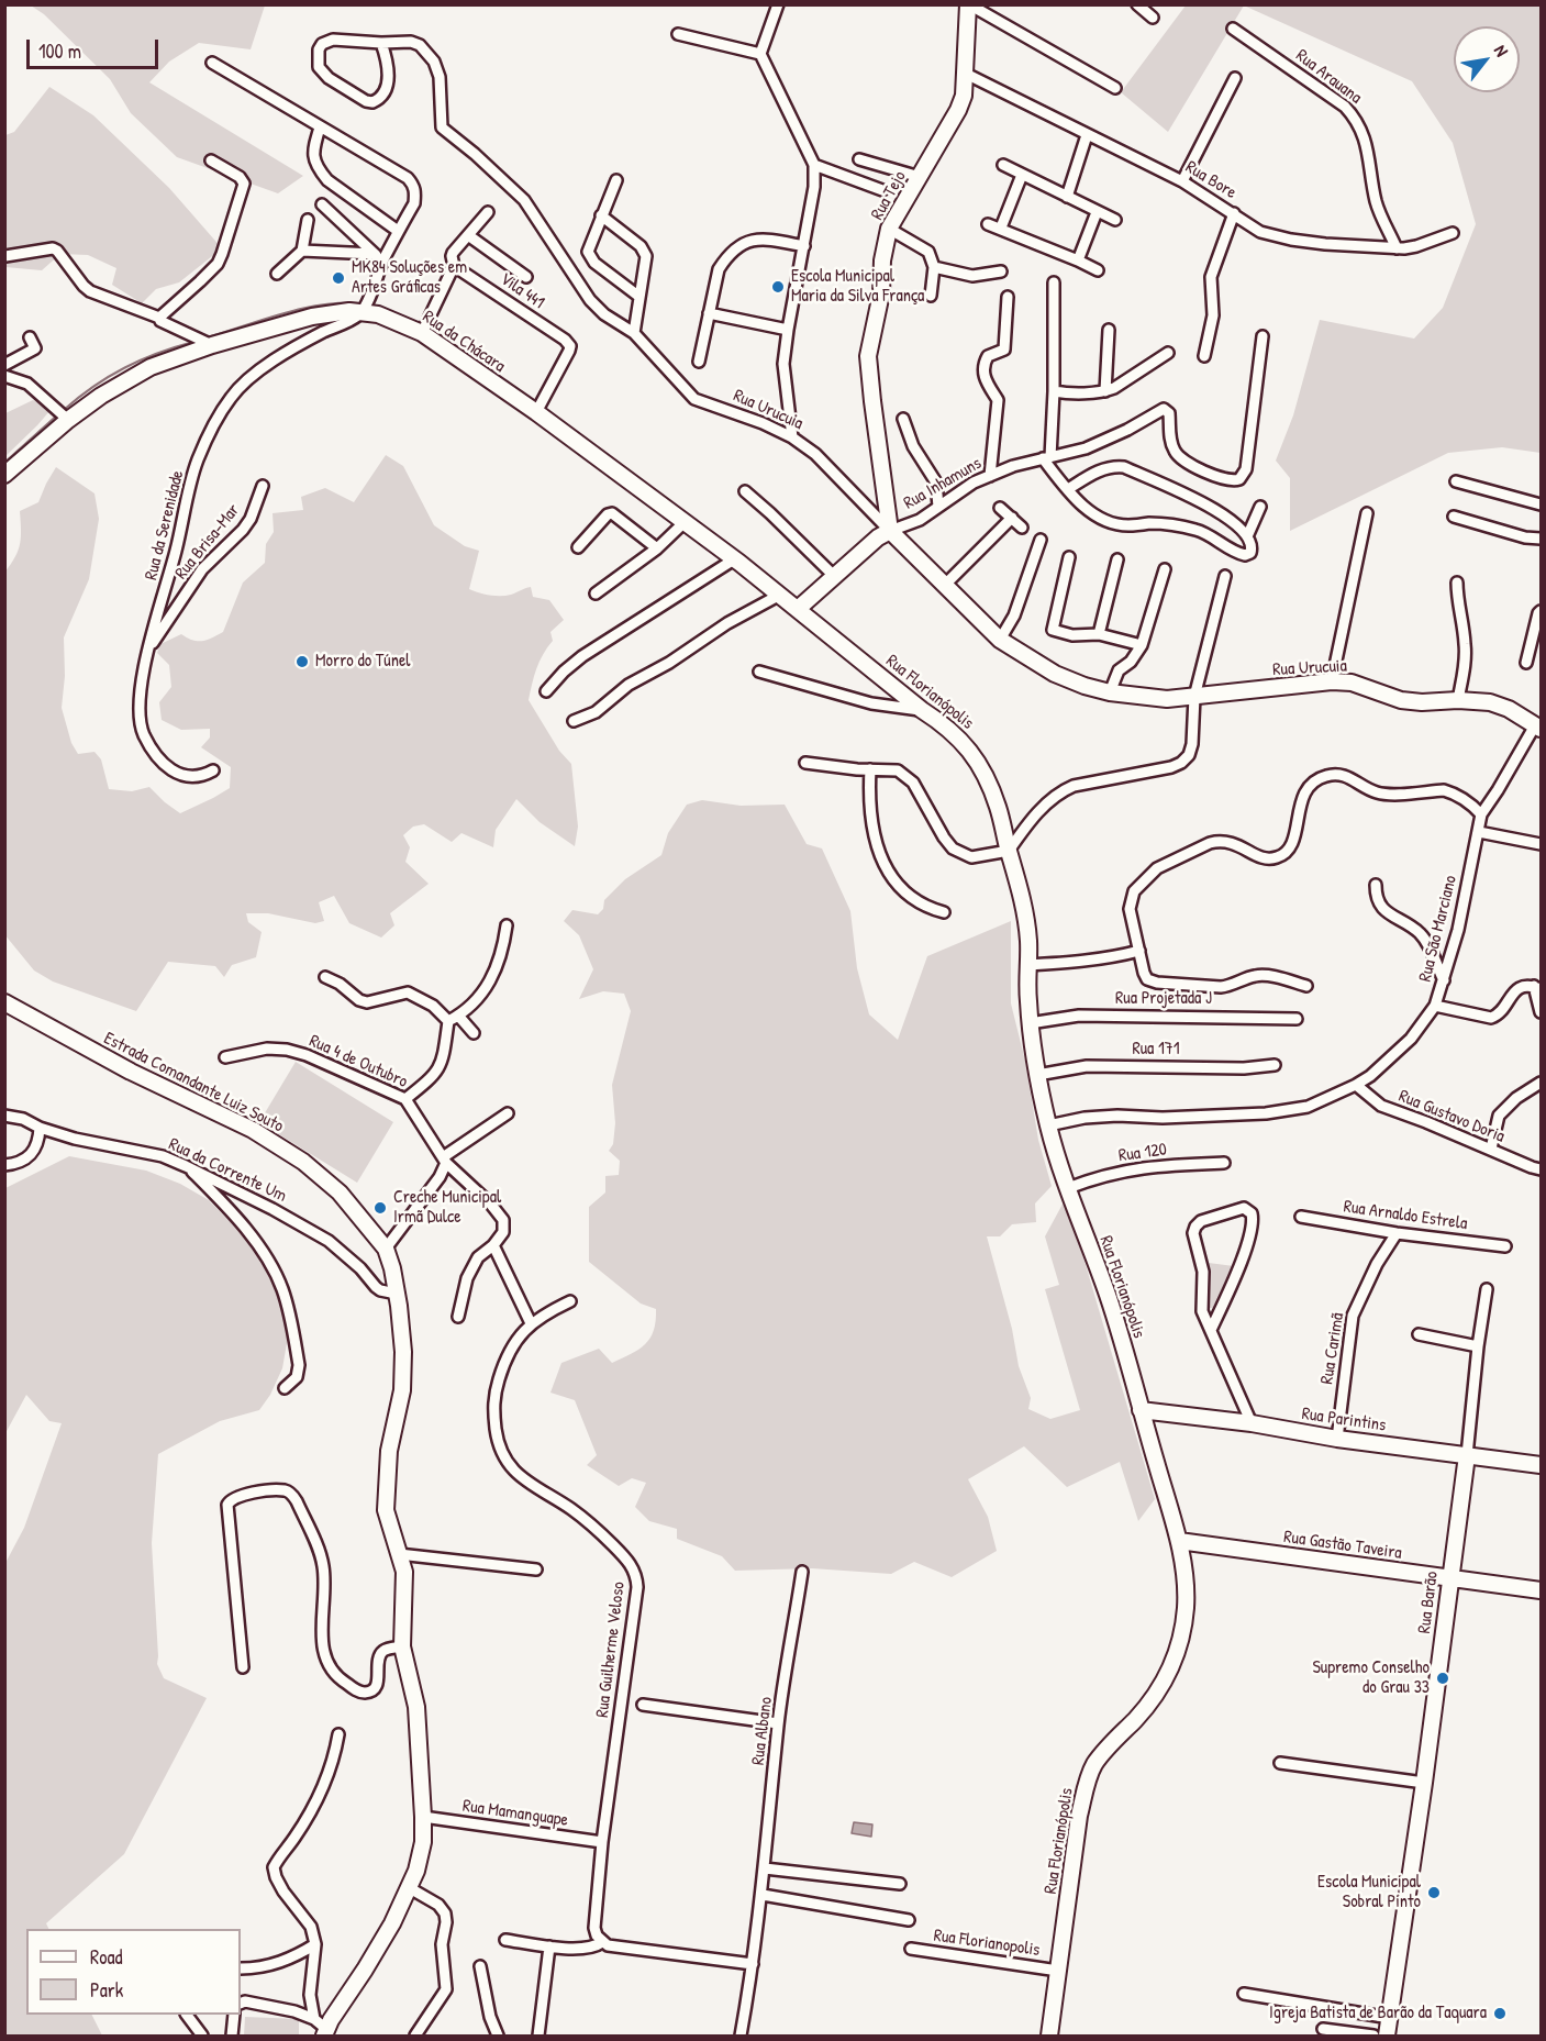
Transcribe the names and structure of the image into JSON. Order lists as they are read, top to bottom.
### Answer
{
  "streets": {
    "street": [
      "Rua Arauana",
      "Rua Bore",
      "Rua Tejo",
      "Vila 441",
      "Rua da Chácara",
      "Rua Urucuia",
      "Rua Inhamuns",
      "Rua da Serenidade",
      "Rua Brisa-Mar",
      "Rua Florianópolis",
      "Rua São Marciano",
      "Rua Projetada J",
      "Rua 171",
      "Rua 4 de Outubro",
      "Estrada Comandante Luiz Souto",
      "Rua Gustavo Doria",
      "Rua 120",
      "Rua da Corrente Um",
      "Rua Arnaldo Estrela",
      "Rua Carimã",
      "Rua Parintins",
      "Rua Gastão Taveira",
      "Rua Barão",
      "Rua Guilherme Veloso",
      "Rua Albano",
      "Rua Mamanguape",
      "Rua Florianopolis"
    ]
  },
  "crossings": [
    ["Rua Arauana", "Rua Bore"],
    ["Rua Bore", "Rua Tejo"],
    ["Rua Tejo", "Rua Urucuia"],
    ["Rua Tejo", "Rua Inhamuns"],
    ["Vila 441", "Rua da Chácara"],
    ["Rua da Chácara", "Rua Inhamuns"],
    ["Rua da Chácara", "Rua da Serenidade"],
    ["Rua da Chácara", "Rua Florianópolis"],
    ["Rua Urucuia", "Rua Inhamuns"],
    ["Rua Urucuia", "Rua São Marciano"],
    ["Rua Inhamuns", "Rua Florianópolis"],
    ["Rua da Serenidade", "Rua Brisa-Mar"],
    ["Rua Florianópolis", "Rua São Marciano"],
    ["Rua Florianópolis", "Rua Projetada J"],
    ["Rua Florianópolis", "Rua 171"],
    ["Rua Florianópolis", "Rua 120"],
    ["Rua Florianópolis", "Rua Parintins"],
    ["Rua Florianópolis", "Rua Gastão Taveira"],
    ["Rua Florianópolis", "Rua Florianopolis"],
    ["Rua São Marciano", "Rua Gustavo Doria"],
    ["Estrada Comandante Luiz Souto", "Rua da Corrente Um"],
    ["Estrada Comandante Luiz Souto", "Rua Mamanguape"],
    ["Rua Arnaldo Estrela", "Rua Carimã"],
    ["Rua Carimã", "Rua Parintins"],
    ["Rua Parintins", "Rua Barão"],
    ["Rua Gastão Taveira", "Rua Barão"],
    ["Rua Guilherme Veloso", "Rua Mamanguape"]
  ],
  "places": [
    "MK84 Soluções em Artes Gráficas",
    "Escola Municipal Maria da Silva França",
    "Morro do Túnel",
    "Creche Municipal Irmã Dulce",
    "Supremo Conselho do Grau 33",
    "Escola Municipal Sobral Pinto",
    "Igreja Batista de Barão da Taquara"
  ],
  "legend": ["Road", "Park"],
  "scale_bar": "100 m",
  "north": "top right"
}
